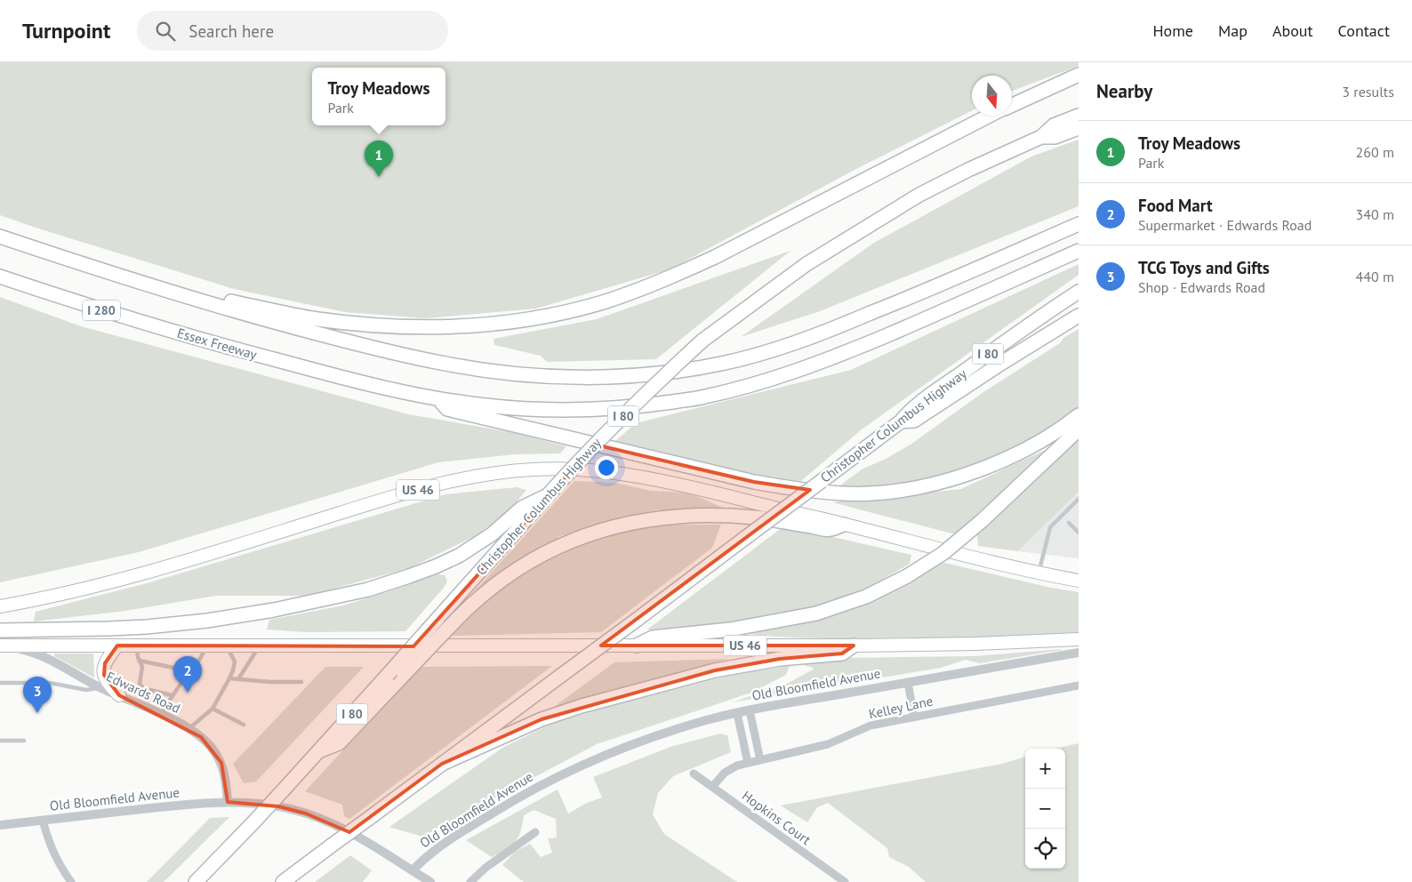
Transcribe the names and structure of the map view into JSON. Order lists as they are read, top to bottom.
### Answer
{
  "streets": {
    "highway": [
      "I 280",
      "Essex Freeway",
      "I 80",
      "Christopher Columbus Highway",
      "US 46"
    ],
    "street": [
      "Old Bloomfield Avenue",
      "Edwards Road",
      "Kelley Lane",
      "Hopkins Court"
    ]
  },
  "crossings": [
    ["US 46", "Edwards Road"],
    ["Old Bloomfield Avenue", "Edwards Road"],
    ["Kelley Lane", "Hopkins Court"]
  ],
  "north": "bottom",
  "page": {
    "header": "Turnpoint",
    "search": "Search here",
    "nav": [
      "Home",
      "Map",
      "About",
      "Contact"
    ],
    "heading": ["Nearby", "3 results"],
    "popup": ["Troy Meadows", "Park"],
    "list": [
      {
        "mark": "1",
        "name": "Troy Meadows",
        "note": "Park",
        "value": "260 m"
      },
      {
        "mark": "2",
        "name": "Food Mart",
        "note": "Supermarket · Edwards Road",
        "value": "340 m"
      },
      {
        "mark": "3",
        "name": "TCG Toys and Gifts",
        "note": "Shop · Edwards Road",
        "value": "440 m"
      }
    ],
    "pins": ["1", "2", "3"],
    "map_buttons": ["+", "−"]
  }
}
